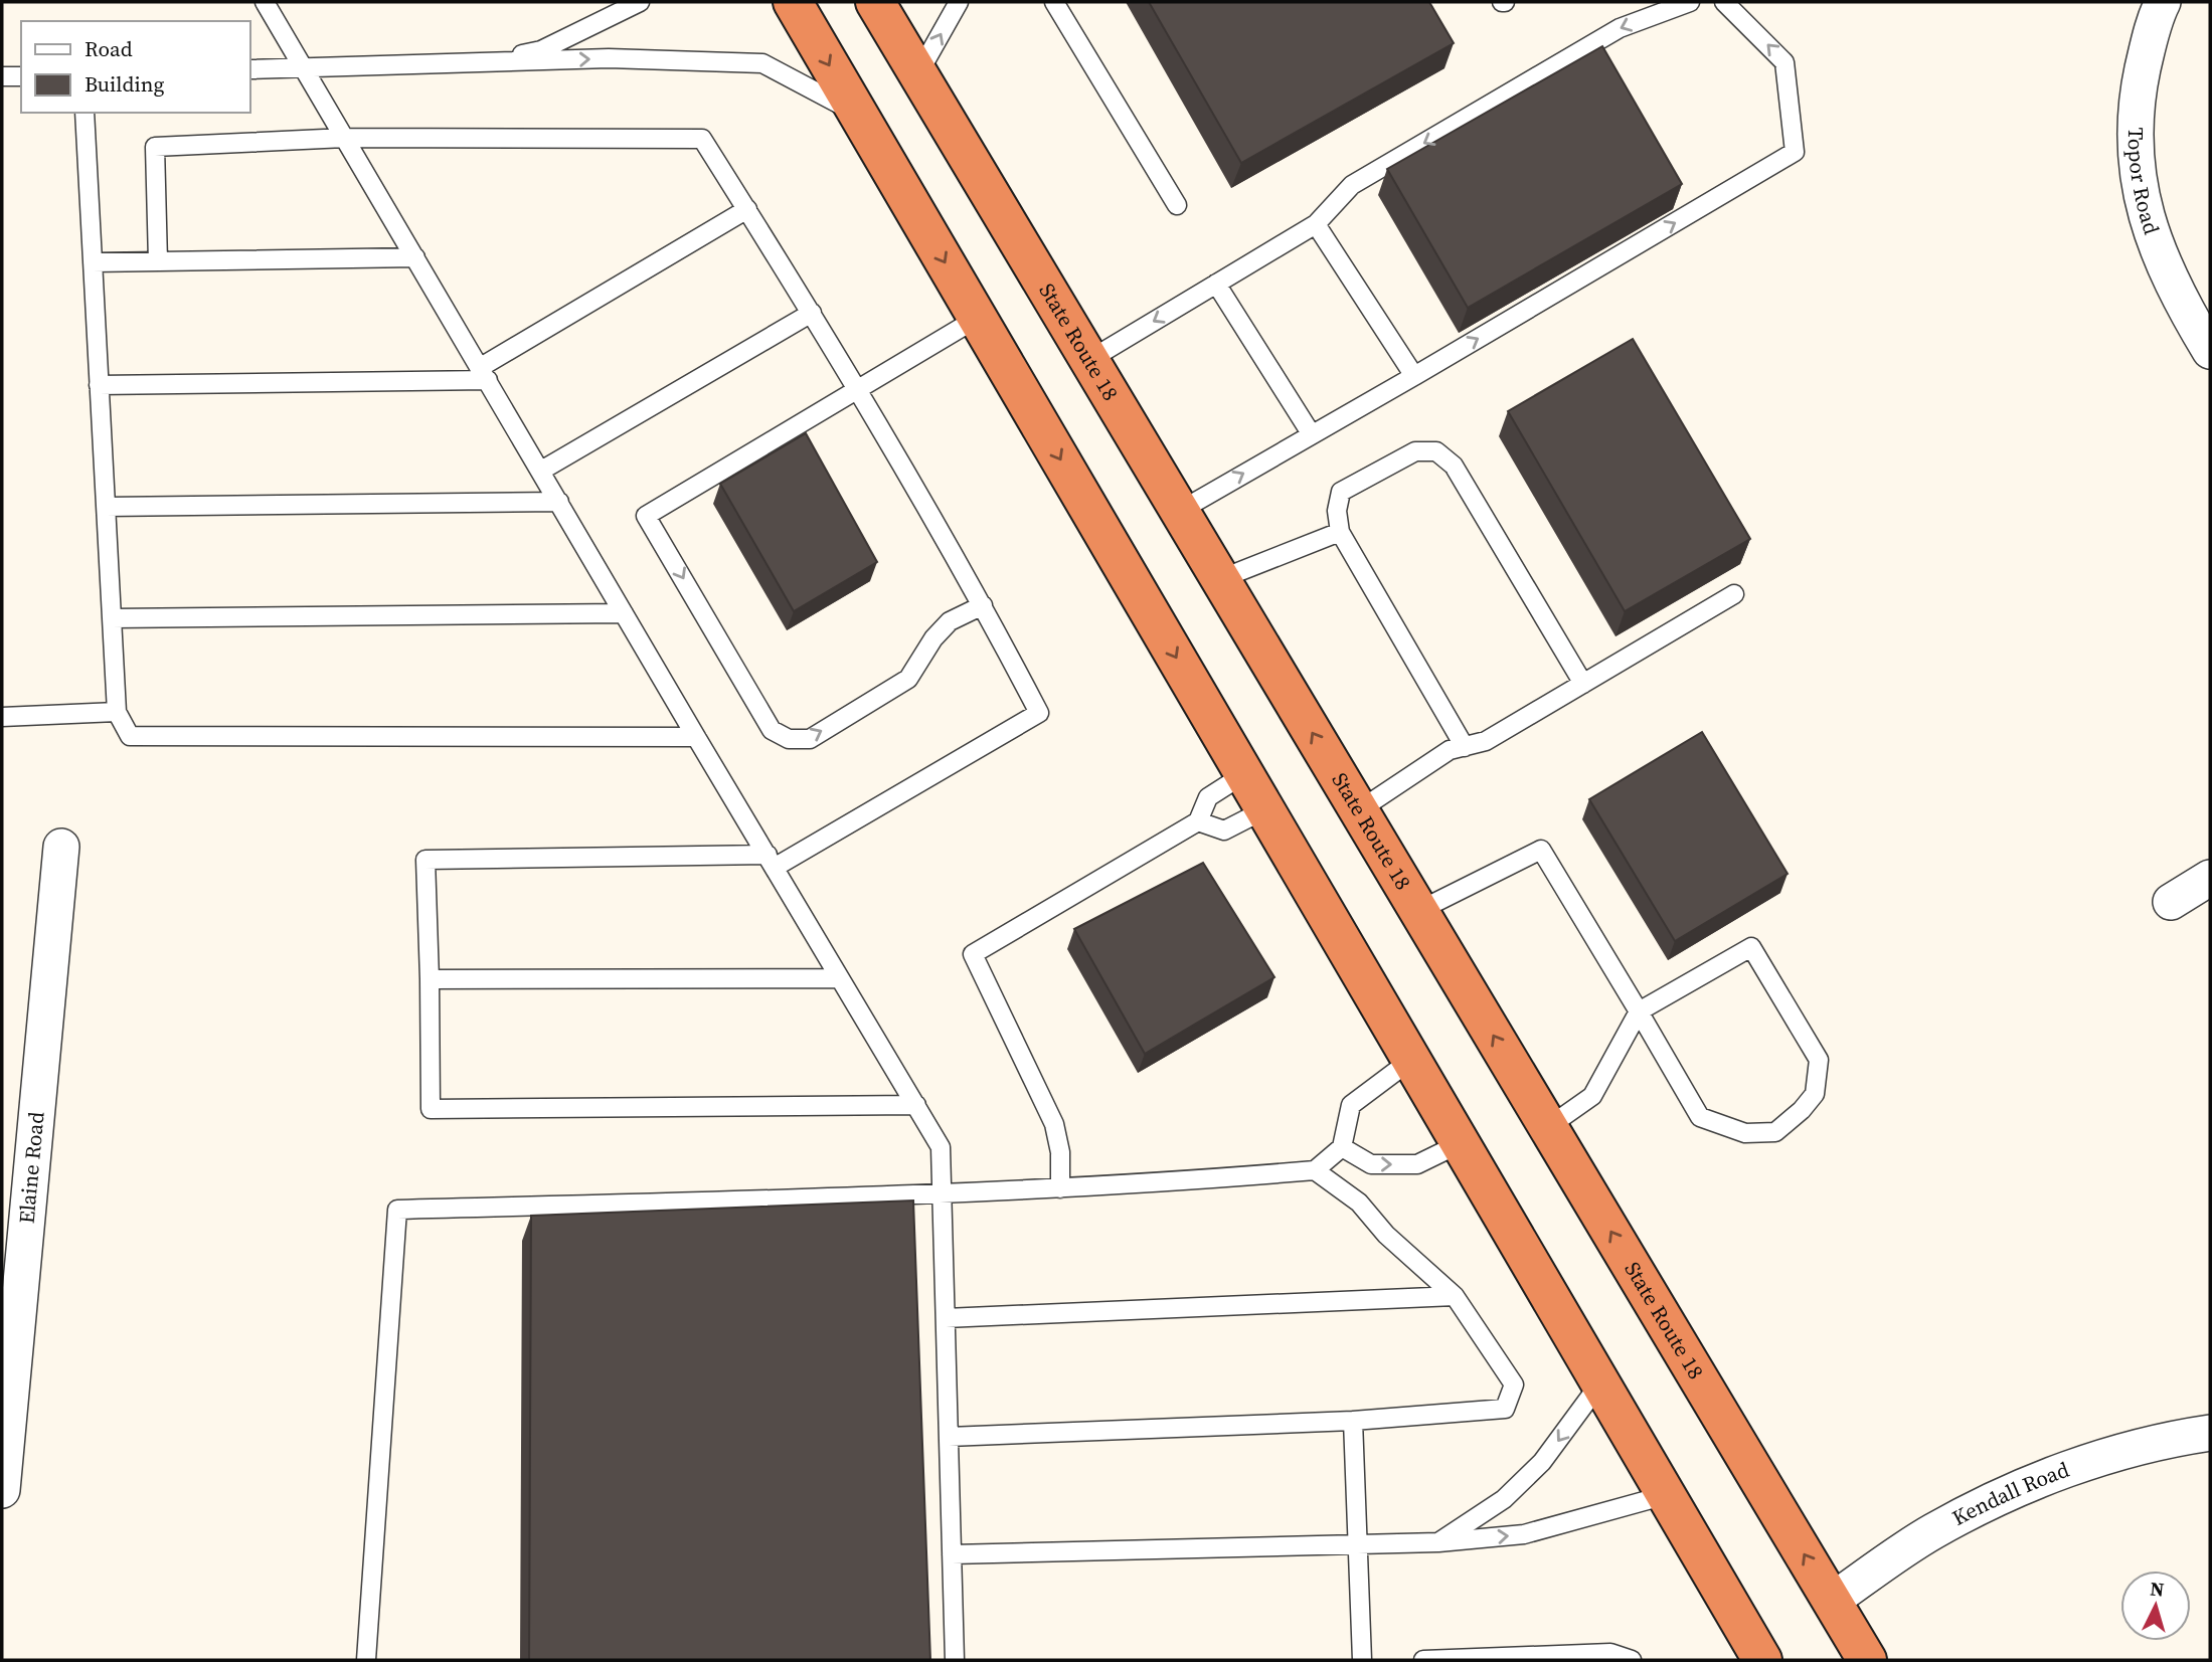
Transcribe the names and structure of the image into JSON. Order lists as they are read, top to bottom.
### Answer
{
  "streets": {
    "highway": ["State Route 18"],
    "street": ["Topor Road", "Elaine Road", "Kendall Road"]
  },
  "crossings": [
    ["State Route 18", "Kendall Road"]
  ],
  "legend": ["Road", "Building"],
  "north": "top"
}
